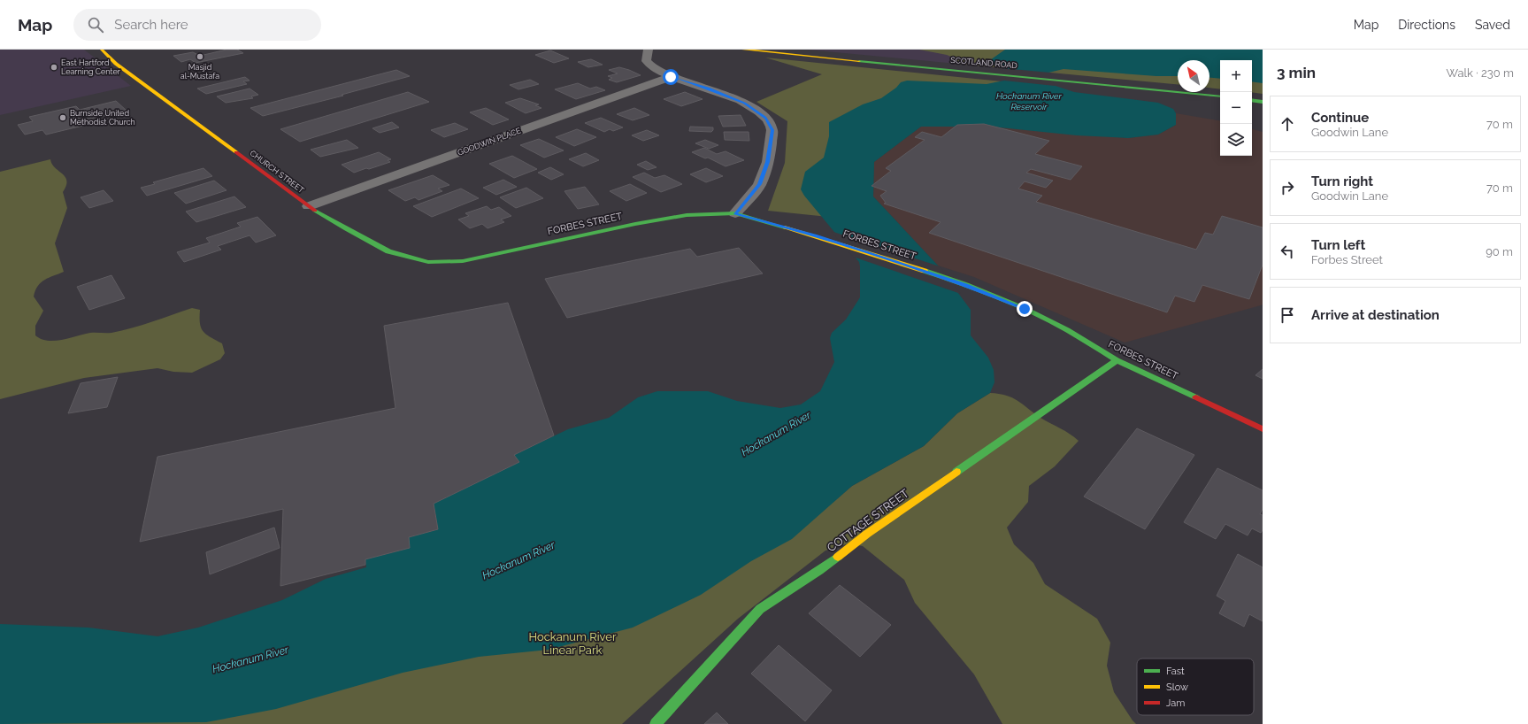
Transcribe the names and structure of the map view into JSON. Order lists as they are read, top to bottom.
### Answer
{
  "streets": {
    "street": [
      "SCOTLAND ROAD",
      "GOODWIN PLACE",
      "CHURCH STREET",
      "FORBES STREET",
      "COTTAGE STREET"
    ]
  },
  "crossings": [
    ["GOODWIN PLACE", "CHURCH STREET"],
    ["CHURCH STREET", "FORBES STREET"],
    ["FORBES STREET", "COTTAGE STREET"]
  ],
  "water": ["Hockanum River Reservoir", "Hockanum River"],
  "parks": ["Hockanum River Linear Park"],
  "places": ["Masjid al-Mustafa", "East Hartford Learning Center", "Burnside United Methodist Church"],
  "legend": ["Fast", "Slow", "Jam"],
  "north": "top left",
  "page": {
    "header": "Map",
    "search": "Search here",
    "nav": ["Map", "Directions", "Saved"],
    "heading": ["3 min", "Walk · 230 m"],
    "map_buttons": ["+", "−"],
    "list": [
      ["Continue", "Goodwin Lane", "70 m"],
      ["Turn right", "Goodwin Lane", "70 m"],
      ["Turn left", "Forbes Street", "90 m"],
      "Arrive at destination"
    ]
  }
}
